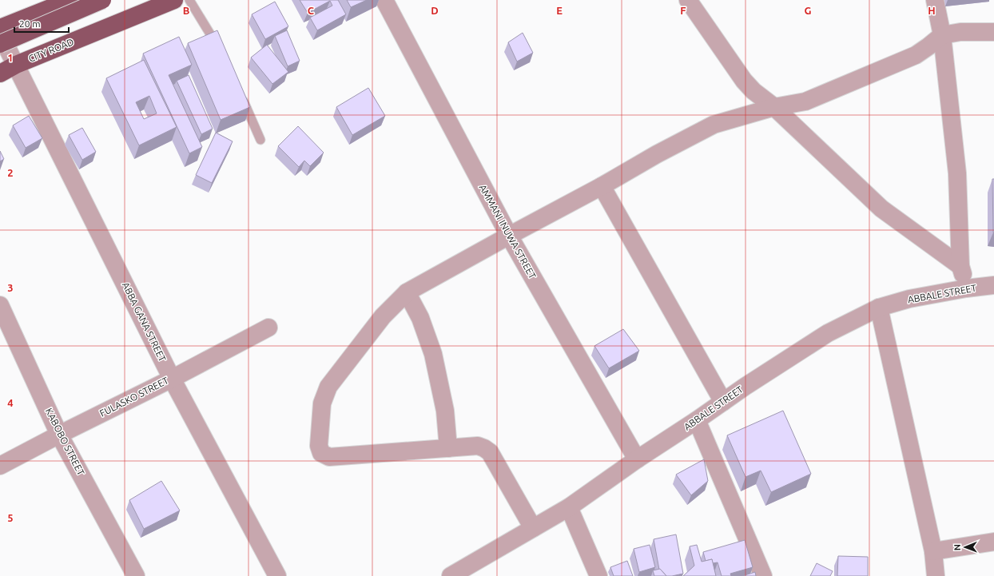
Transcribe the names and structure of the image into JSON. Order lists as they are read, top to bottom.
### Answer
{
  "streets": {
    "highway": ["CITY ROAD"],
    "street": [
      "AMMANI INUWA STREET",
      "ABBALE STREET",
      "ABBA GANA STREET",
      "FULASKO STREET",
      "KABOBO STREET"
    ]
  },
  "crossings": [
    ["CITY ROAD", "ABBA GANA STREET"],
    ["AMMANI INUWA STREET", "ABBALE STREET"],
    ["ABBA GANA STREET", "FULASKO STREET"],
    ["FULASKO STREET", "KABOBO STREET"]
  ],
  "scale_bar": "20 m",
  "north": "left",
  "grid": {
    "columns": [
      "B",
      "C",
      "D",
      "E",
      "F",
      "G",
      "H"
    ],
    "rows": [
      "1",
      "2",
      "3",
      "4",
      "5"
    ]
  }
}
